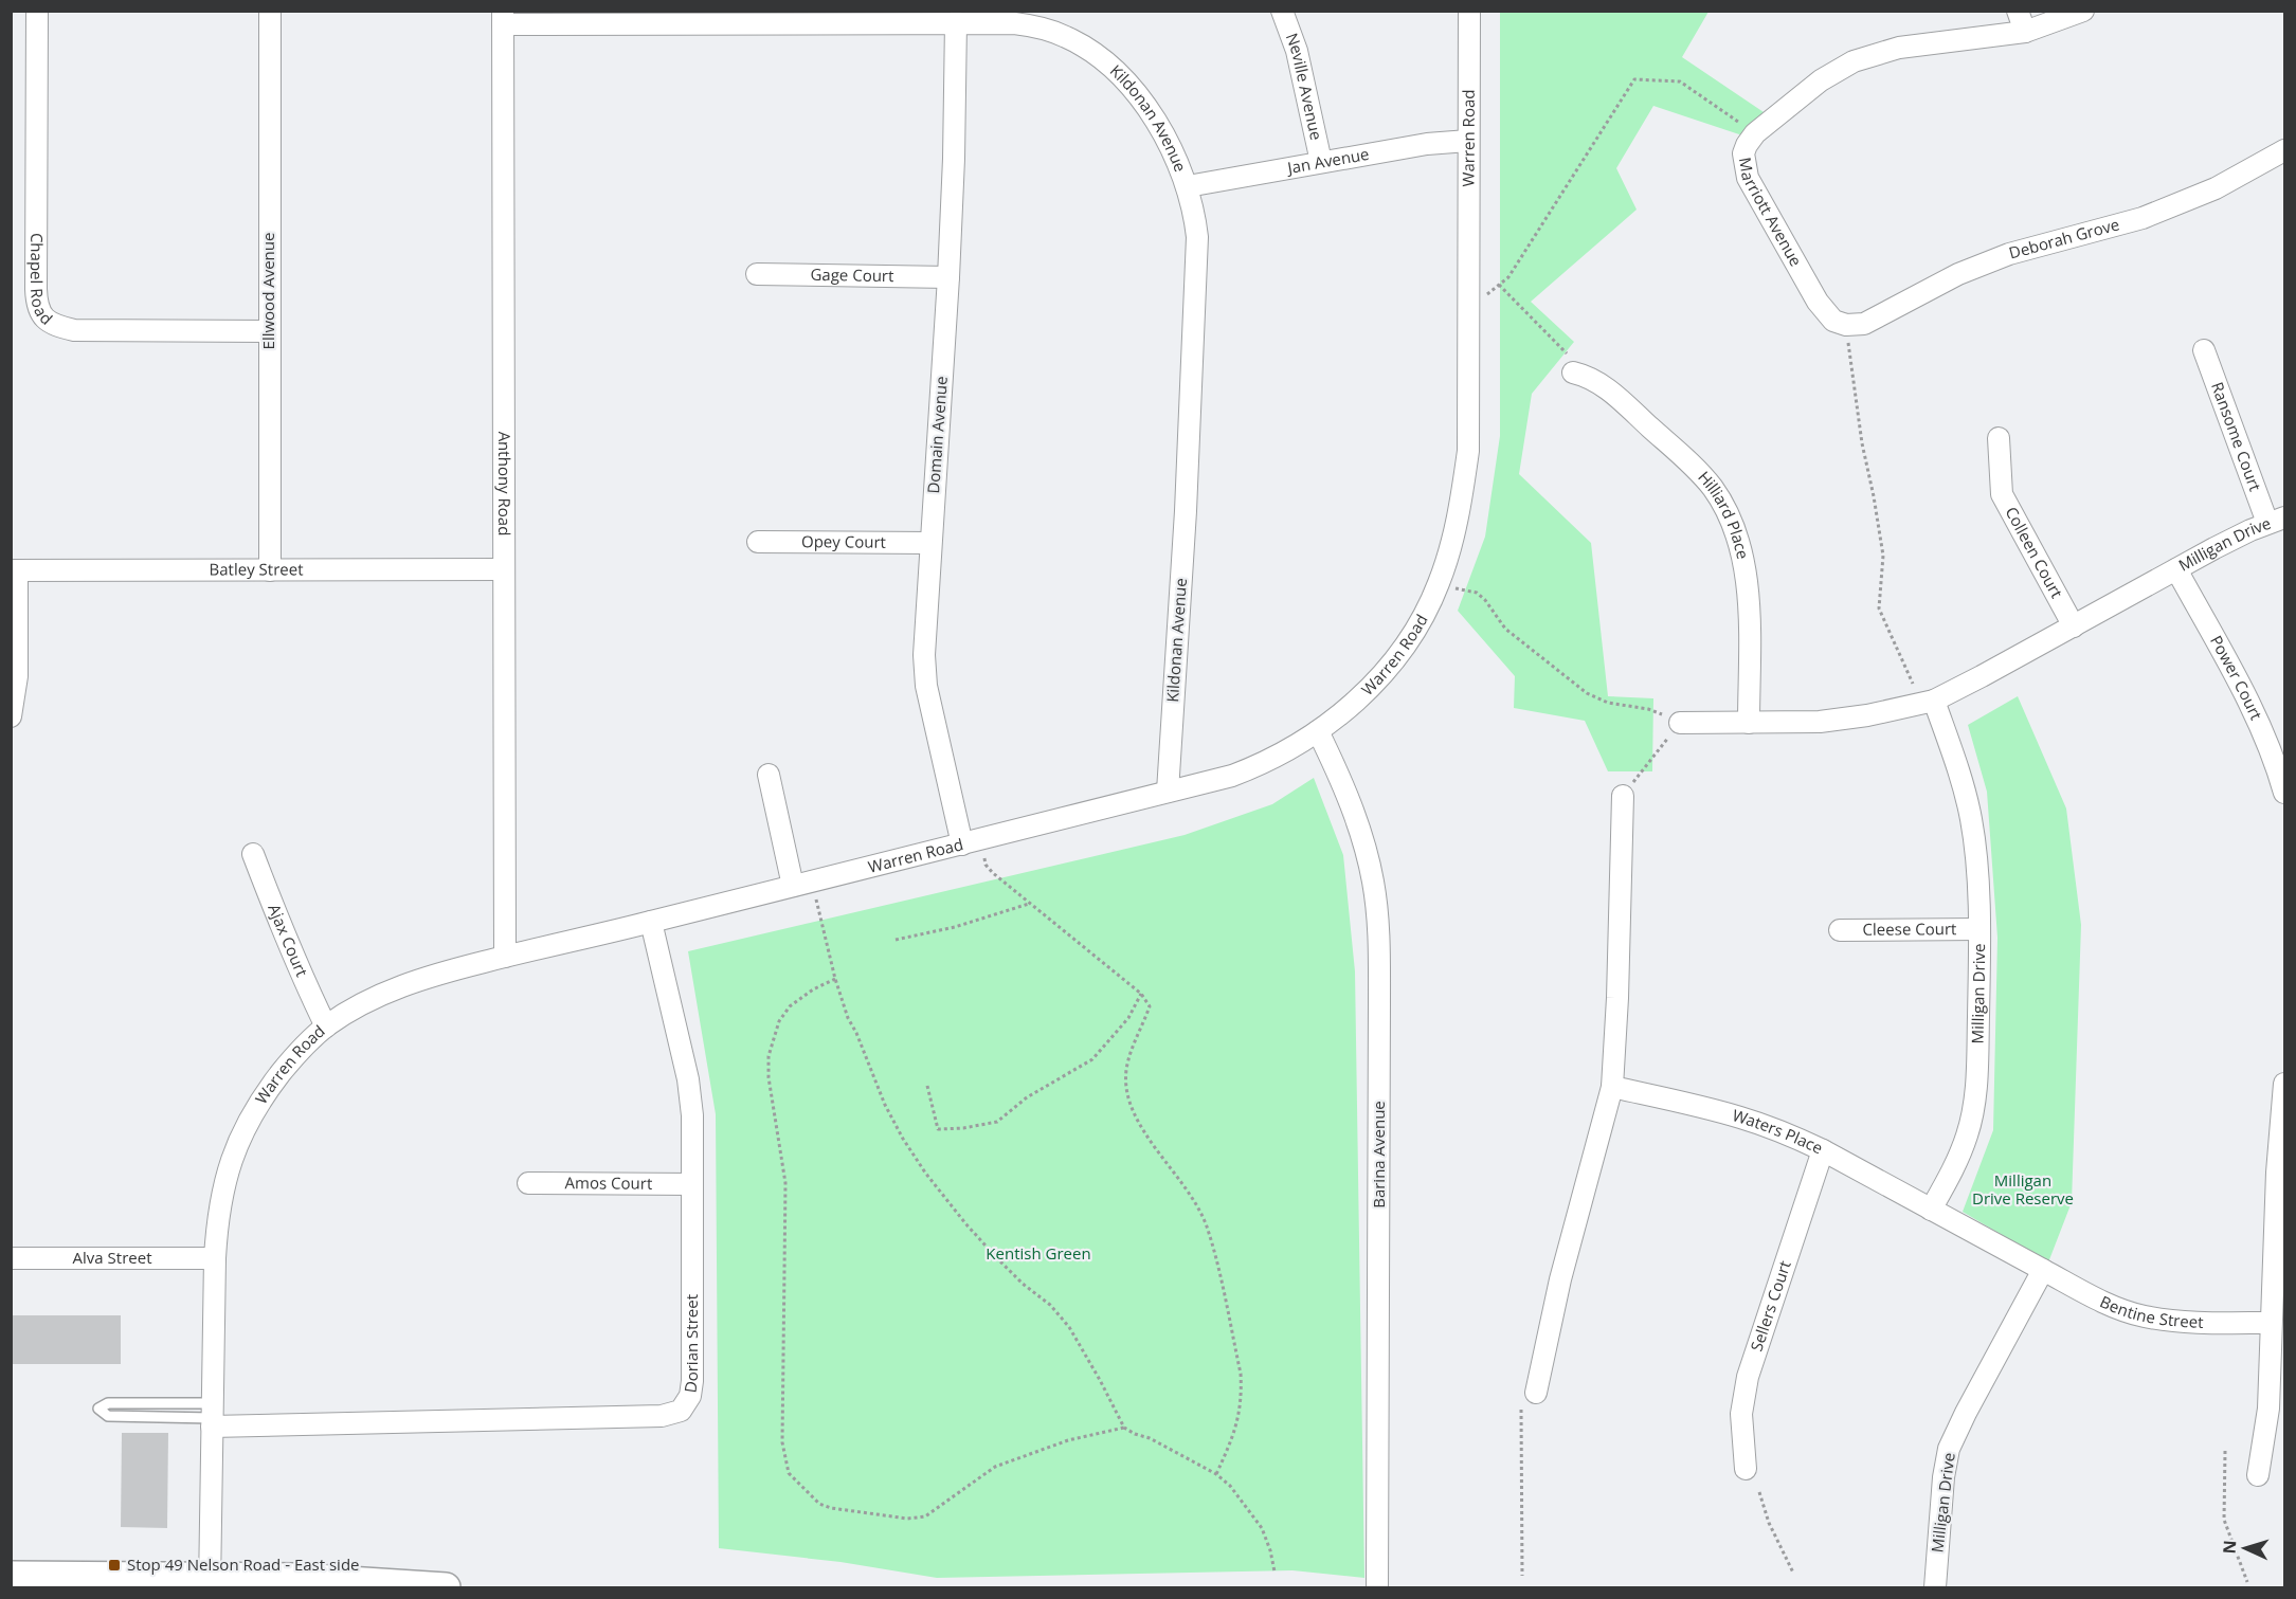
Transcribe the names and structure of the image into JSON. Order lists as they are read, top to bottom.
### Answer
{
  "streets": {
    "street": [
      "Neville Avenue",
      "Kildonan Avenue",
      "Warren Road",
      "Jan Avenue",
      "Marriott Avenue",
      "Deborah Grove",
      "Chapel Road",
      "Gage Court",
      "Ellwood Avenue",
      "Domain Avenue",
      "Ransome Court",
      "Anthony Road",
      "Hilliard Place",
      "Opey Court",
      "Milligan Drive",
      "Colleen Court",
      "Batley Street",
      "Power Court",
      "Cleese Court",
      "Ajax Court",
      "Waters Place",
      "Barina Avenue",
      "Amos Court",
      "Alva Street",
      "Sellers Court",
      "Bentine Street",
      "Dorian Street"
    ]
  },
  "crossings": [
    ["Neville Avenue", "Jan Avenue"],
    ["Kildonan Avenue", "Warren Road"],
    ["Kildonan Avenue", "Jan Avenue"],
    ["Kildonan Avenue", "Domain Avenue"],
    ["Kildonan Avenue", "Anthony Road"],
    ["Warren Road", "Jan Avenue"],
    ["Warren Road", "Domain Avenue"],
    ["Warren Road", "Anthony Road"],
    ["Warren Road", "Ajax Court"],
    ["Warren Road", "Barina Avenue"],
    ["Warren Road", "Alva Street"],
    ["Warren Road", "Dorian Street"],
    ["Marriott Avenue", "Deborah Grove"],
    ["Chapel Road", "Ellwood Avenue"],
    ["Gage Court", "Domain Avenue"],
    ["Ellwood Avenue", "Batley Street"],
    ["Domain Avenue", "Opey Court"],
    ["Ransome Court", "Milligan Drive"],
    ["Anthony Road", "Batley Street"],
    ["Milligan Drive", "Colleen Court"],
    ["Milligan Drive", "Power Court"],
    ["Milligan Drive", "Cleese Court"],
    ["Milligan Drive", "Waters Place"],
    ["Milligan Drive", "Bentine Street"],
    ["Waters Place", "Sellers Court"],
    ["Amos Court", "Dorian Street"]
  ],
  "parks": ["Milligan Drive Reserve", "Kentish Green"],
  "places": {
    "transit": ["Stop 49 Nelson Road - East side"]
  },
  "north": "left"
}
